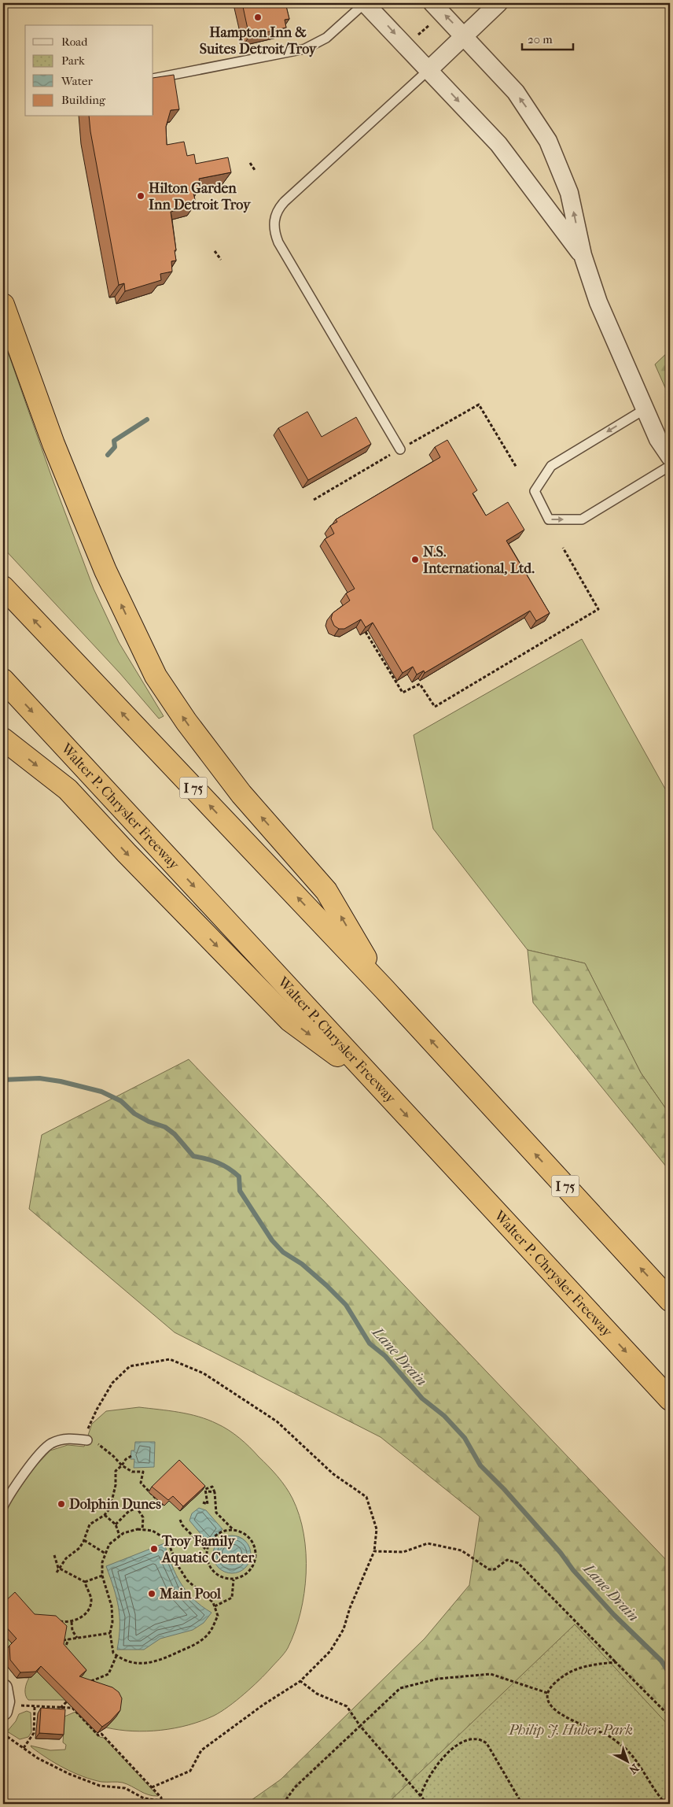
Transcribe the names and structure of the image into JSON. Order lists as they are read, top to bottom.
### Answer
{
  "streets": {
    "highway": ["I 75", "Walter P. Chrysler Freeway"]
  },
  "water": ["Lane Drain"],
  "parks": ["Philip J. Huber Park"],
  "places": [
    "Hampton Inn & Suites Detroit/Troy",
    "Hilton Garden Inn Detroit Troy",
    "N.S. International, Ltd.",
    "Dolphin Dunes",
    "Troy Family Aquatic Center",
    "Main Pool"
  ],
  "legend": [
    "Road",
    "Park",
    "Water",
    "Building"
  ],
  "scale_bar": "20 m",
  "north": "bottom right"
}
